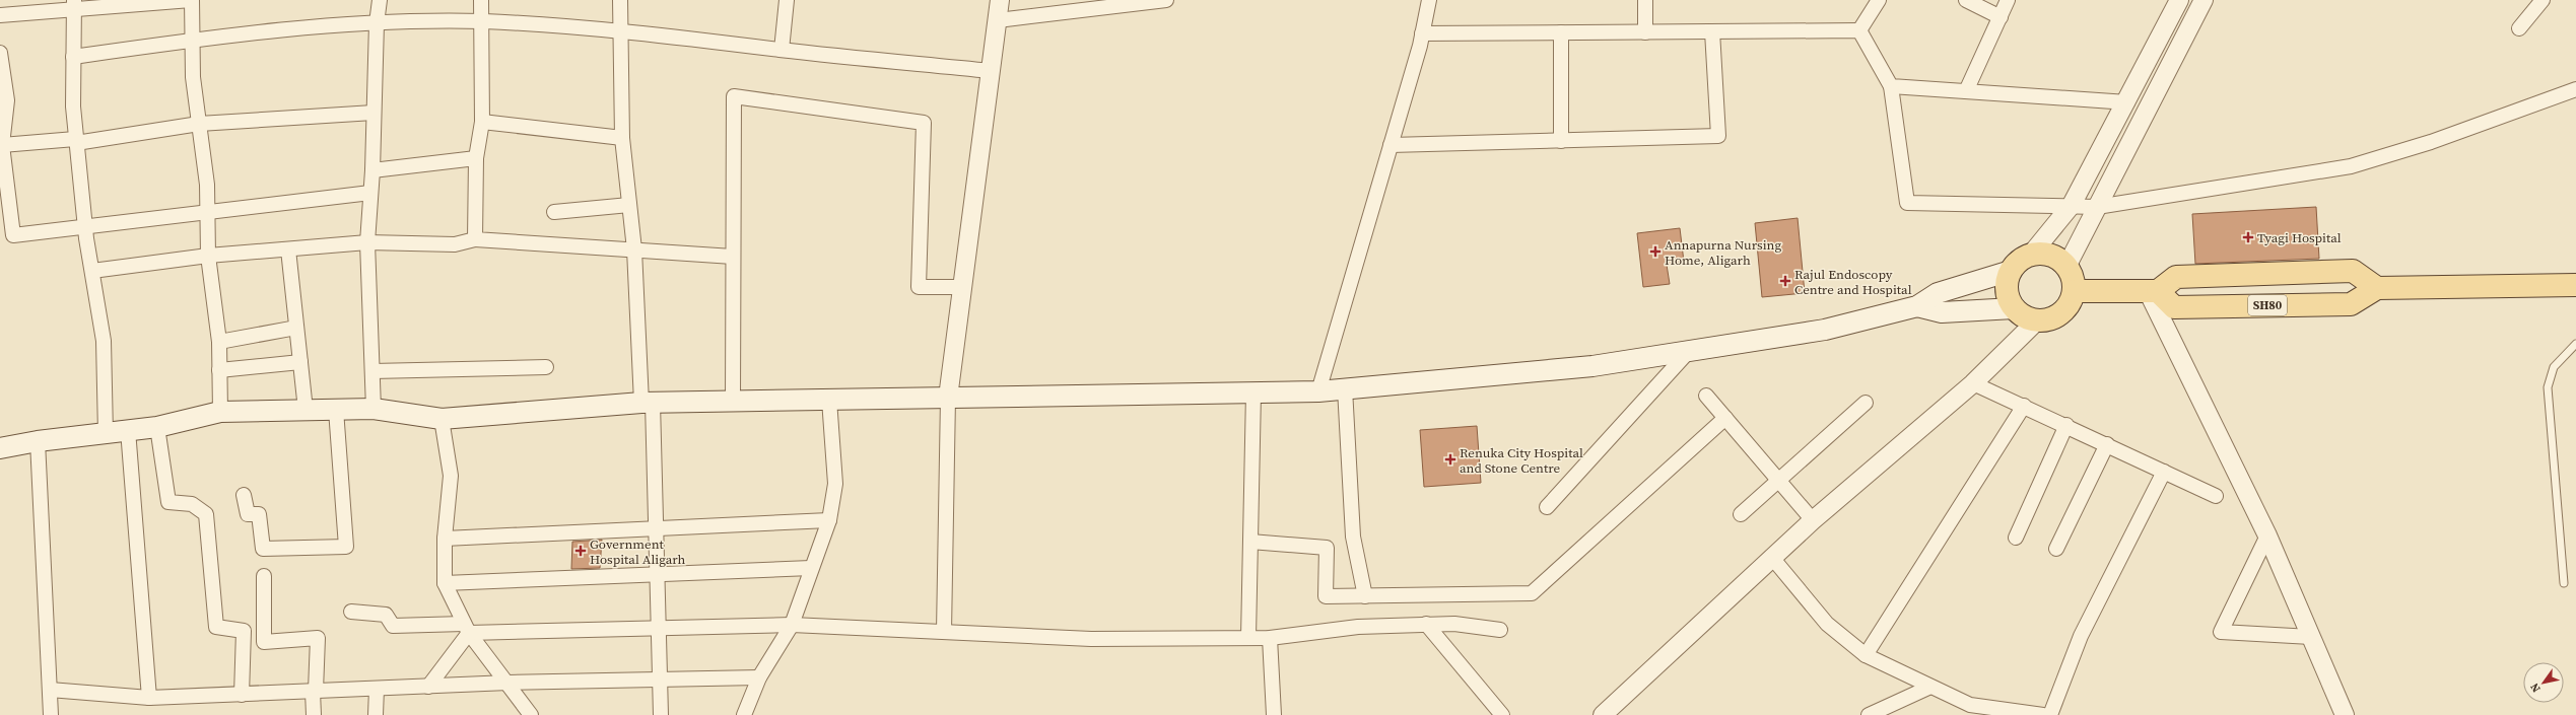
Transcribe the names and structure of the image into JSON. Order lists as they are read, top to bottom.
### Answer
{
  "streets": {
    "main road": ["SH80"]
  },
  "places": {
    "health": [
      "Tyagi Hospital",
      "Annapurna Nursing Home, Aligarh",
      "Rajul Endoscopy Centre and Hospital",
      "Renuka City Hospital and Stone Centre",
      "Government Hospital Aligarh"
    ]
  },
  "north": "bottom left"
}
